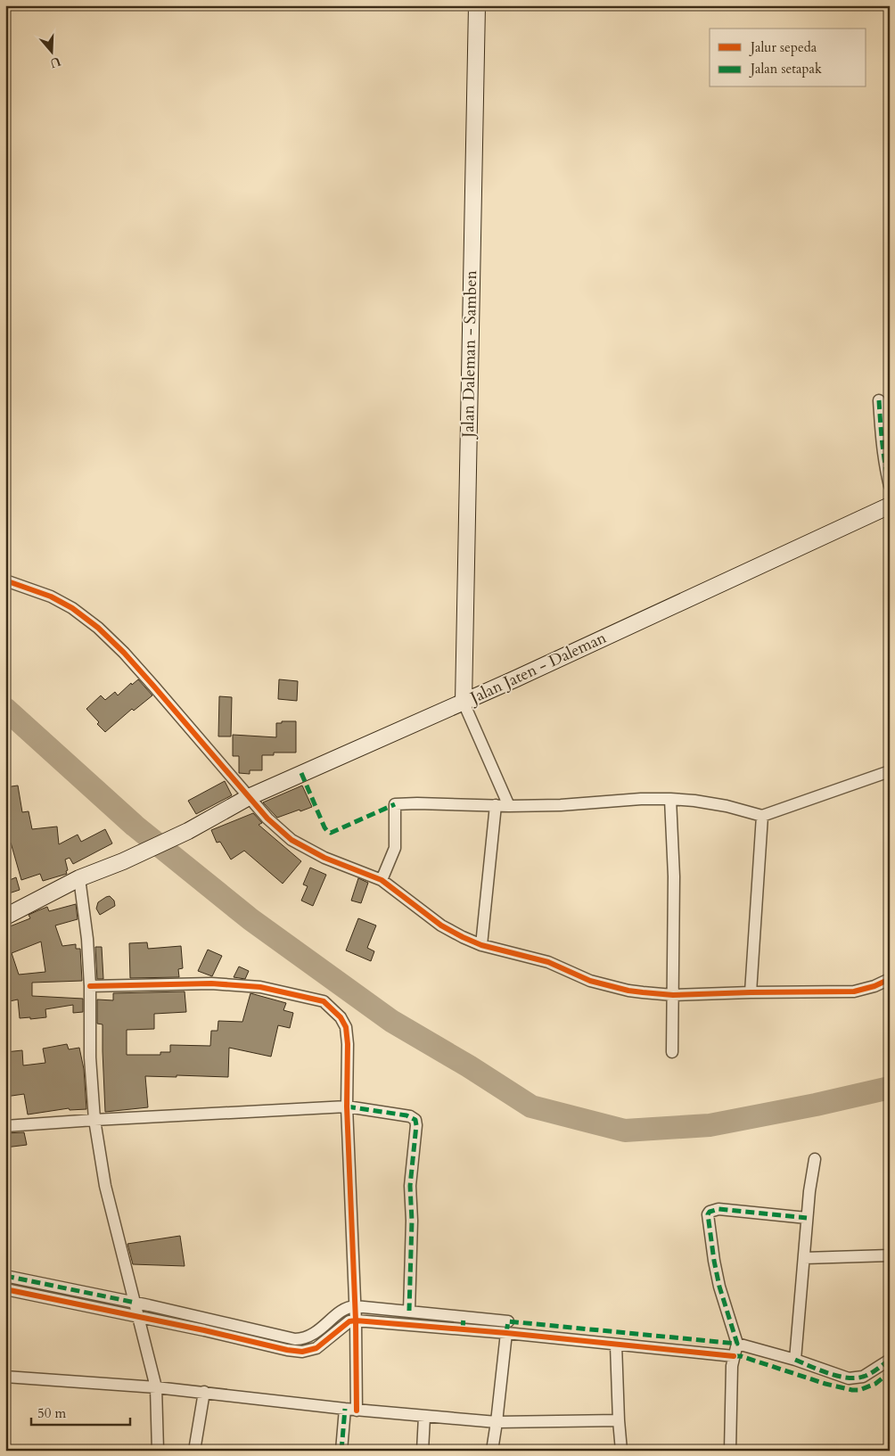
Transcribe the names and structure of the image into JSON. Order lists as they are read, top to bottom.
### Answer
{
  "streets": {
    "main road": ["Jalan Daleman - Samben", "Jalan Jaten - Daleman"]
  },
  "crossings": [
    ["Jalan Daleman - Samben", "Jalan Jaten - Daleman"]
  ],
  "legend": ["Jalur sepeda", "Jalan setapak"],
  "scale_bar": "50 m",
  "north": "bottom"
}
